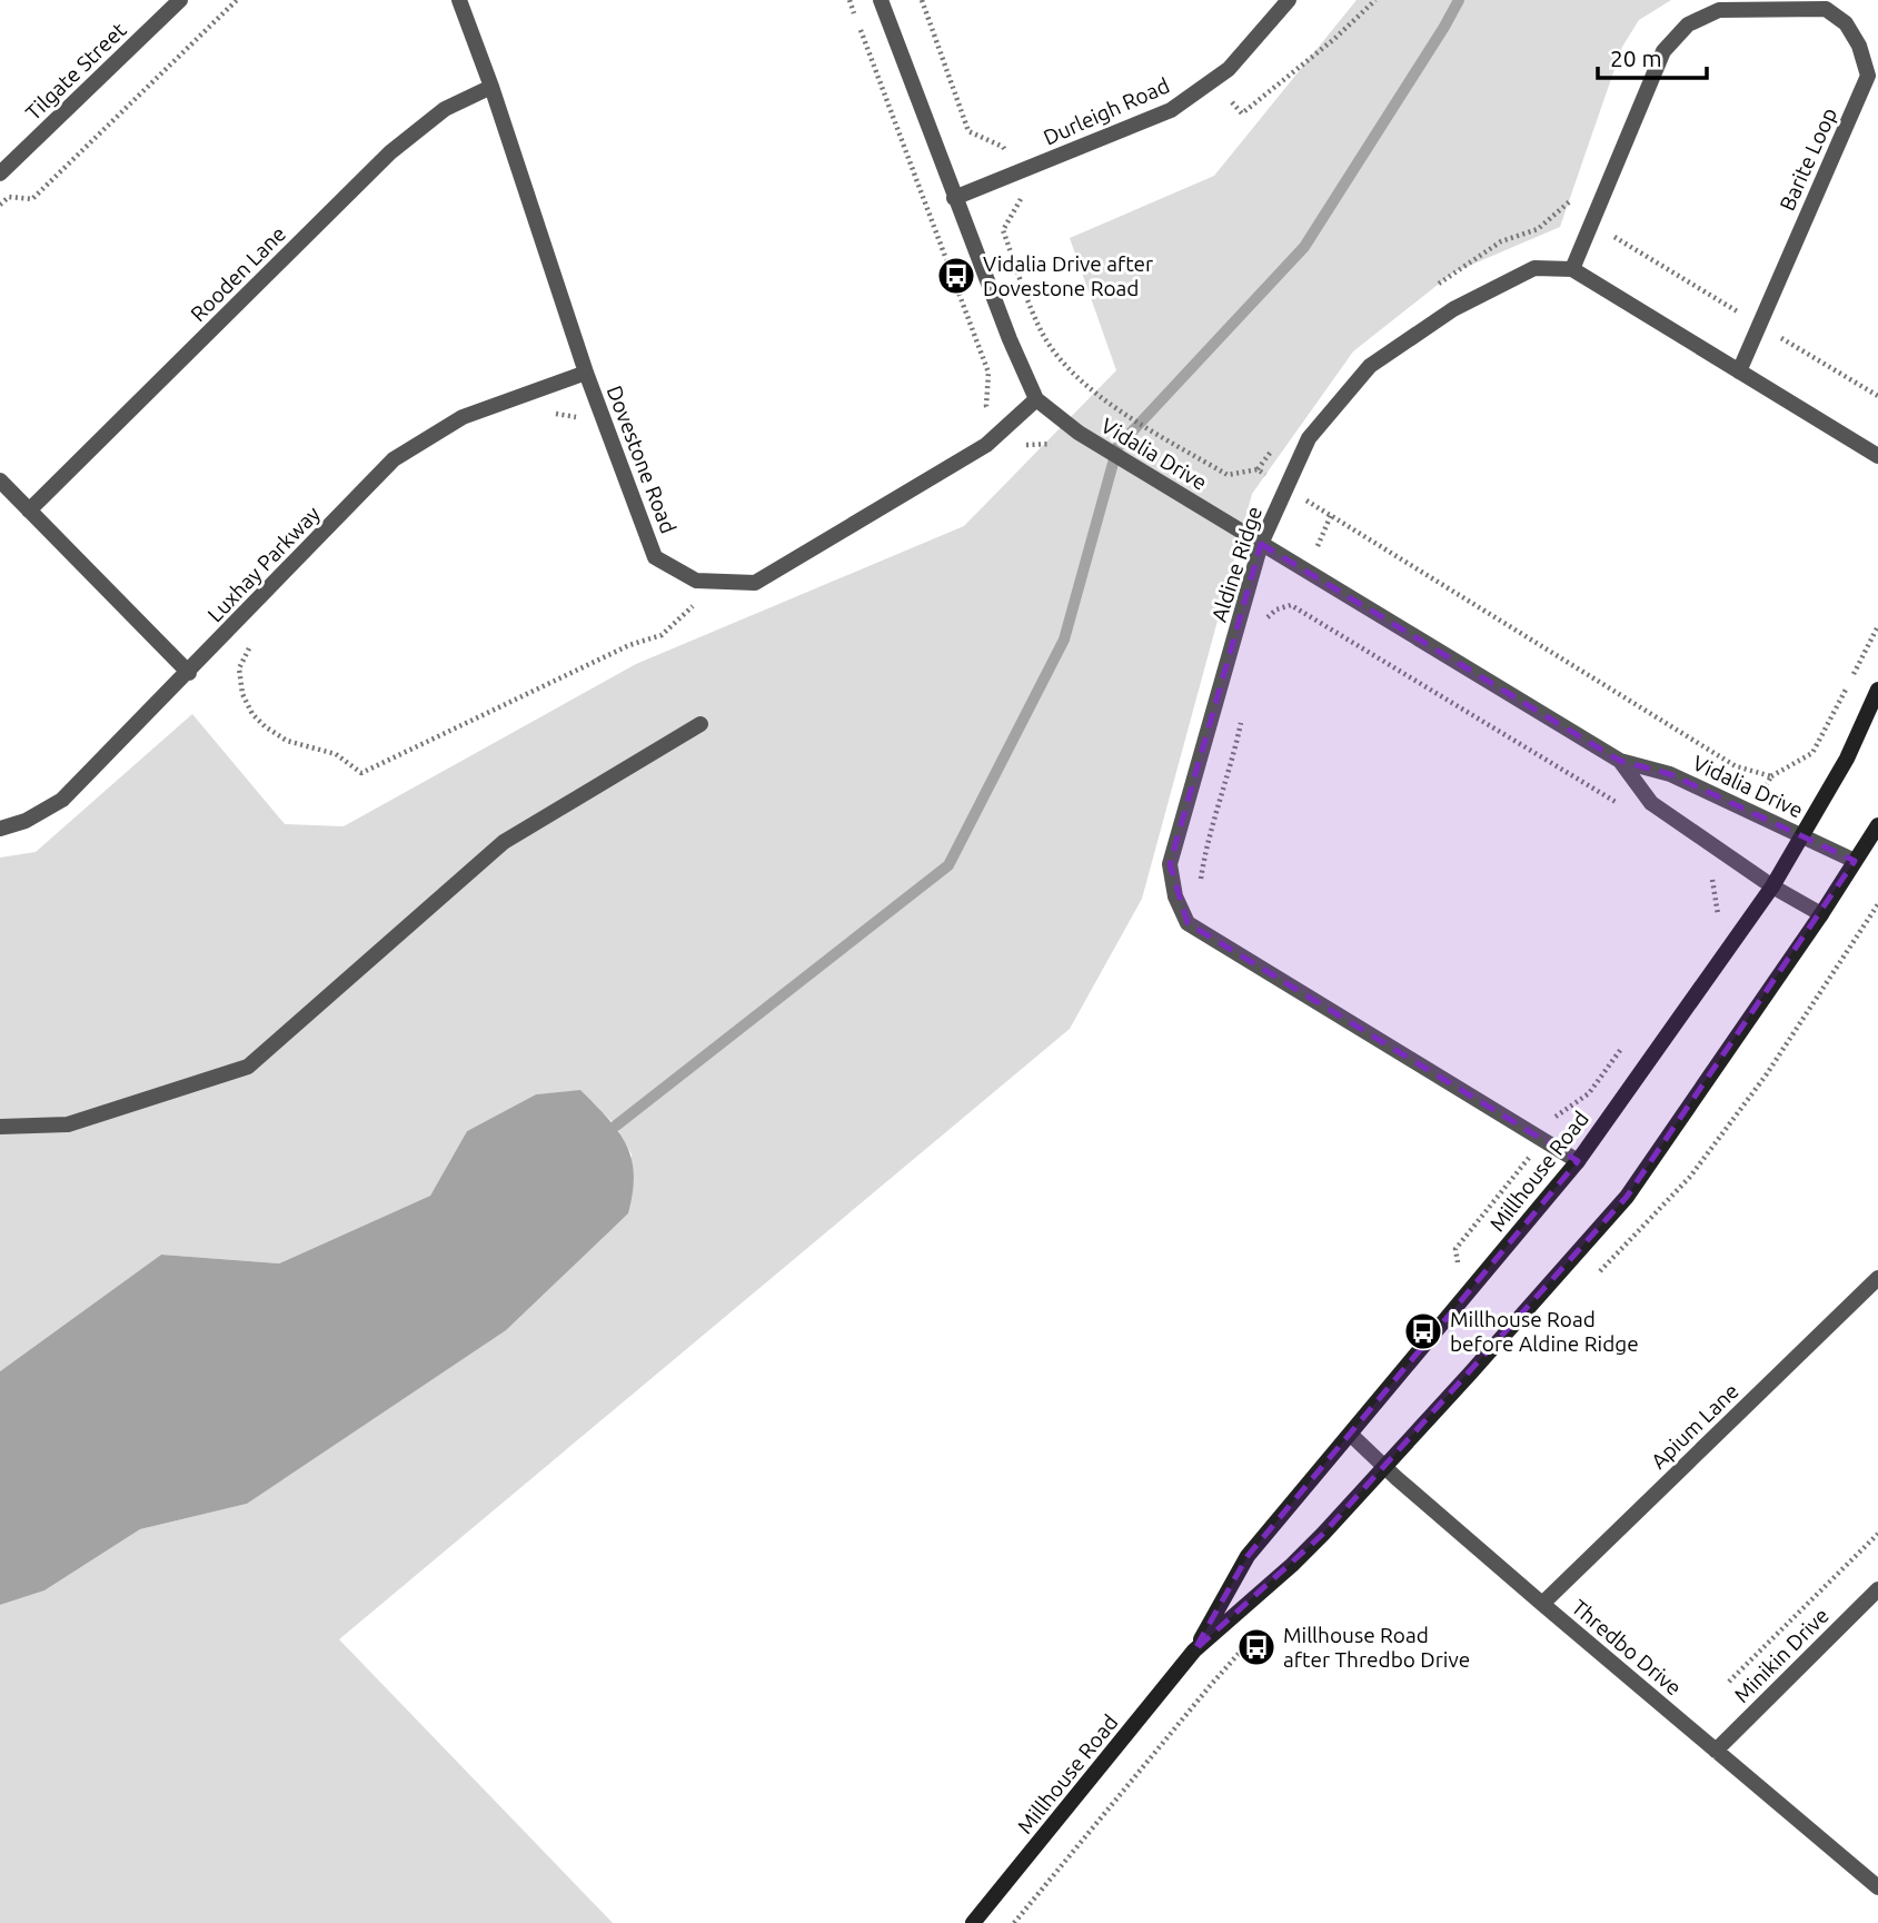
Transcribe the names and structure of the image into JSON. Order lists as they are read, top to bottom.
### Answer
{
  "streets": {
    "main road": ["Millhouse Road"],
    "street": [
      "Tilgate Street",
      "Durleigh Road",
      "Barite Loop",
      "Rooden Lane",
      "Vidalia Drive",
      "Dovestone Road",
      "Luxhay Parkway",
      "Aldine Ridge",
      "Apium Lane",
      "Thredbo Drive",
      "Minikin Drive"
    ]
  },
  "crossings": [
    ["Durleigh Road", "Vidalia Drive"],
    ["Barite Loop", "Aldine Ridge"],
    ["Rooden Lane", "Dovestone Road"],
    ["Vidalia Drive", "Dovestone Road"],
    ["Vidalia Drive", "Aldine Ridge"],
    ["Vidalia Drive", "Millhouse Road"],
    ["Dovestone Road", "Luxhay Parkway"],
    ["Aldine Ridge", "Millhouse Road"],
    ["Millhouse Road", "Thredbo Drive"],
    ["Apium Lane", "Thredbo Drive"],
    ["Thredbo Drive", "Minikin Drive"]
  ],
  "places": {
    "bus stop": ["Vidalia Drive after Dovestone Road", "Millhouse Road before Aldine Ridge", "Millhouse Road after Thredbo Drive"]
  },
  "scale_bar": "20 m"
}
